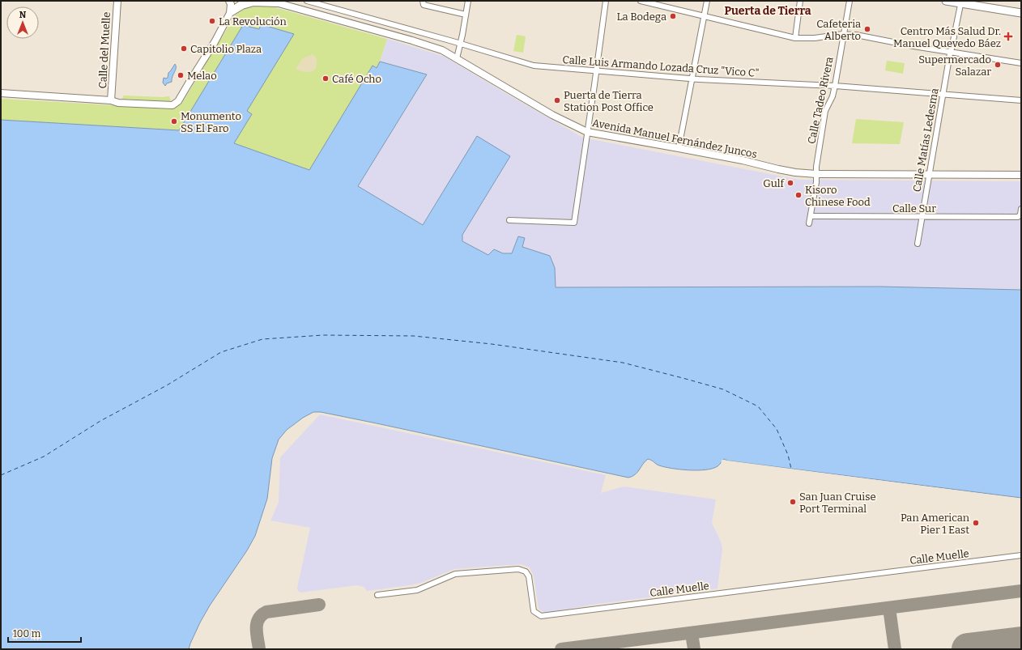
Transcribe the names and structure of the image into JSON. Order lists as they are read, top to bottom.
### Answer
{
  "streets": {
    "main road": ["Calle del Muelle", "Avenida Manuel Fernández Juncos"],
    "street": [
      "Calle Luis Armando Lozada Cruz \"Vico C\"",
      "Calle Tadeo Rivera",
      "Calle Matías Ledesma",
      "Calle Sur",
      "Calle Muelle"
    ]
  },
  "crossings": [
    ["Calle Luis Armando Lozada Cruz \"Vico C\"", "Calle Tadeo Rivera"],
    ["Calle Luis Armando Lozada Cruz \"Vico C\"", "Calle Matías Ledesma"],
    ["Calle Tadeo Rivera", "Avenida Manuel Fernández Juncos"],
    ["Calle Tadeo Rivera", "Calle Sur"],
    ["Avenida Manuel Fernández Juncos", "Calle Matías Ledesma"],
    ["Calle Matías Ledesma", "Calle Sur"]
  ],
  "districts": ["Puerta de Tierra"],
  "places": {
    "other": [
      "La Bodega",
      "La Revolución",
      "Cafeteria Alberto",
      "Capitolio Plaza",
      "Supermercado Salazar",
      "Melao",
      "Café Ocho",
      "Puerta de Tierra Station Post Office",
      "Monumento SS El Faro",
      "Gulf",
      "Kisoro Chinese Food",
      "San Juan Cruise Port Terminal",
      "Pan American Pier 1 East"
    ],
    "health": ["Centro Más Salud Dr. Manuel Quevedo Báez"]
  },
  "scale_bar": "100 m",
  "north": "top"
}
